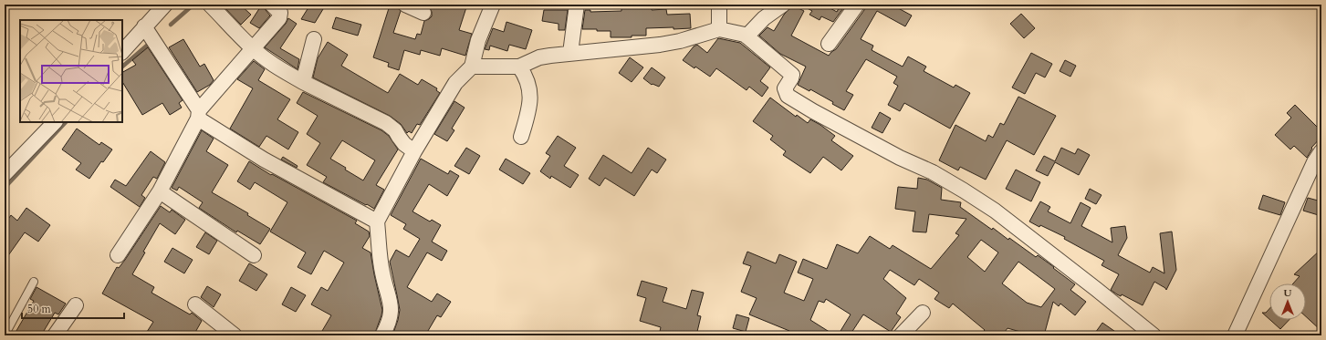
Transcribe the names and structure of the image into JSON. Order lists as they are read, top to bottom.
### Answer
{
  "scale_bar": "50 m",
  "north": "top"
}
